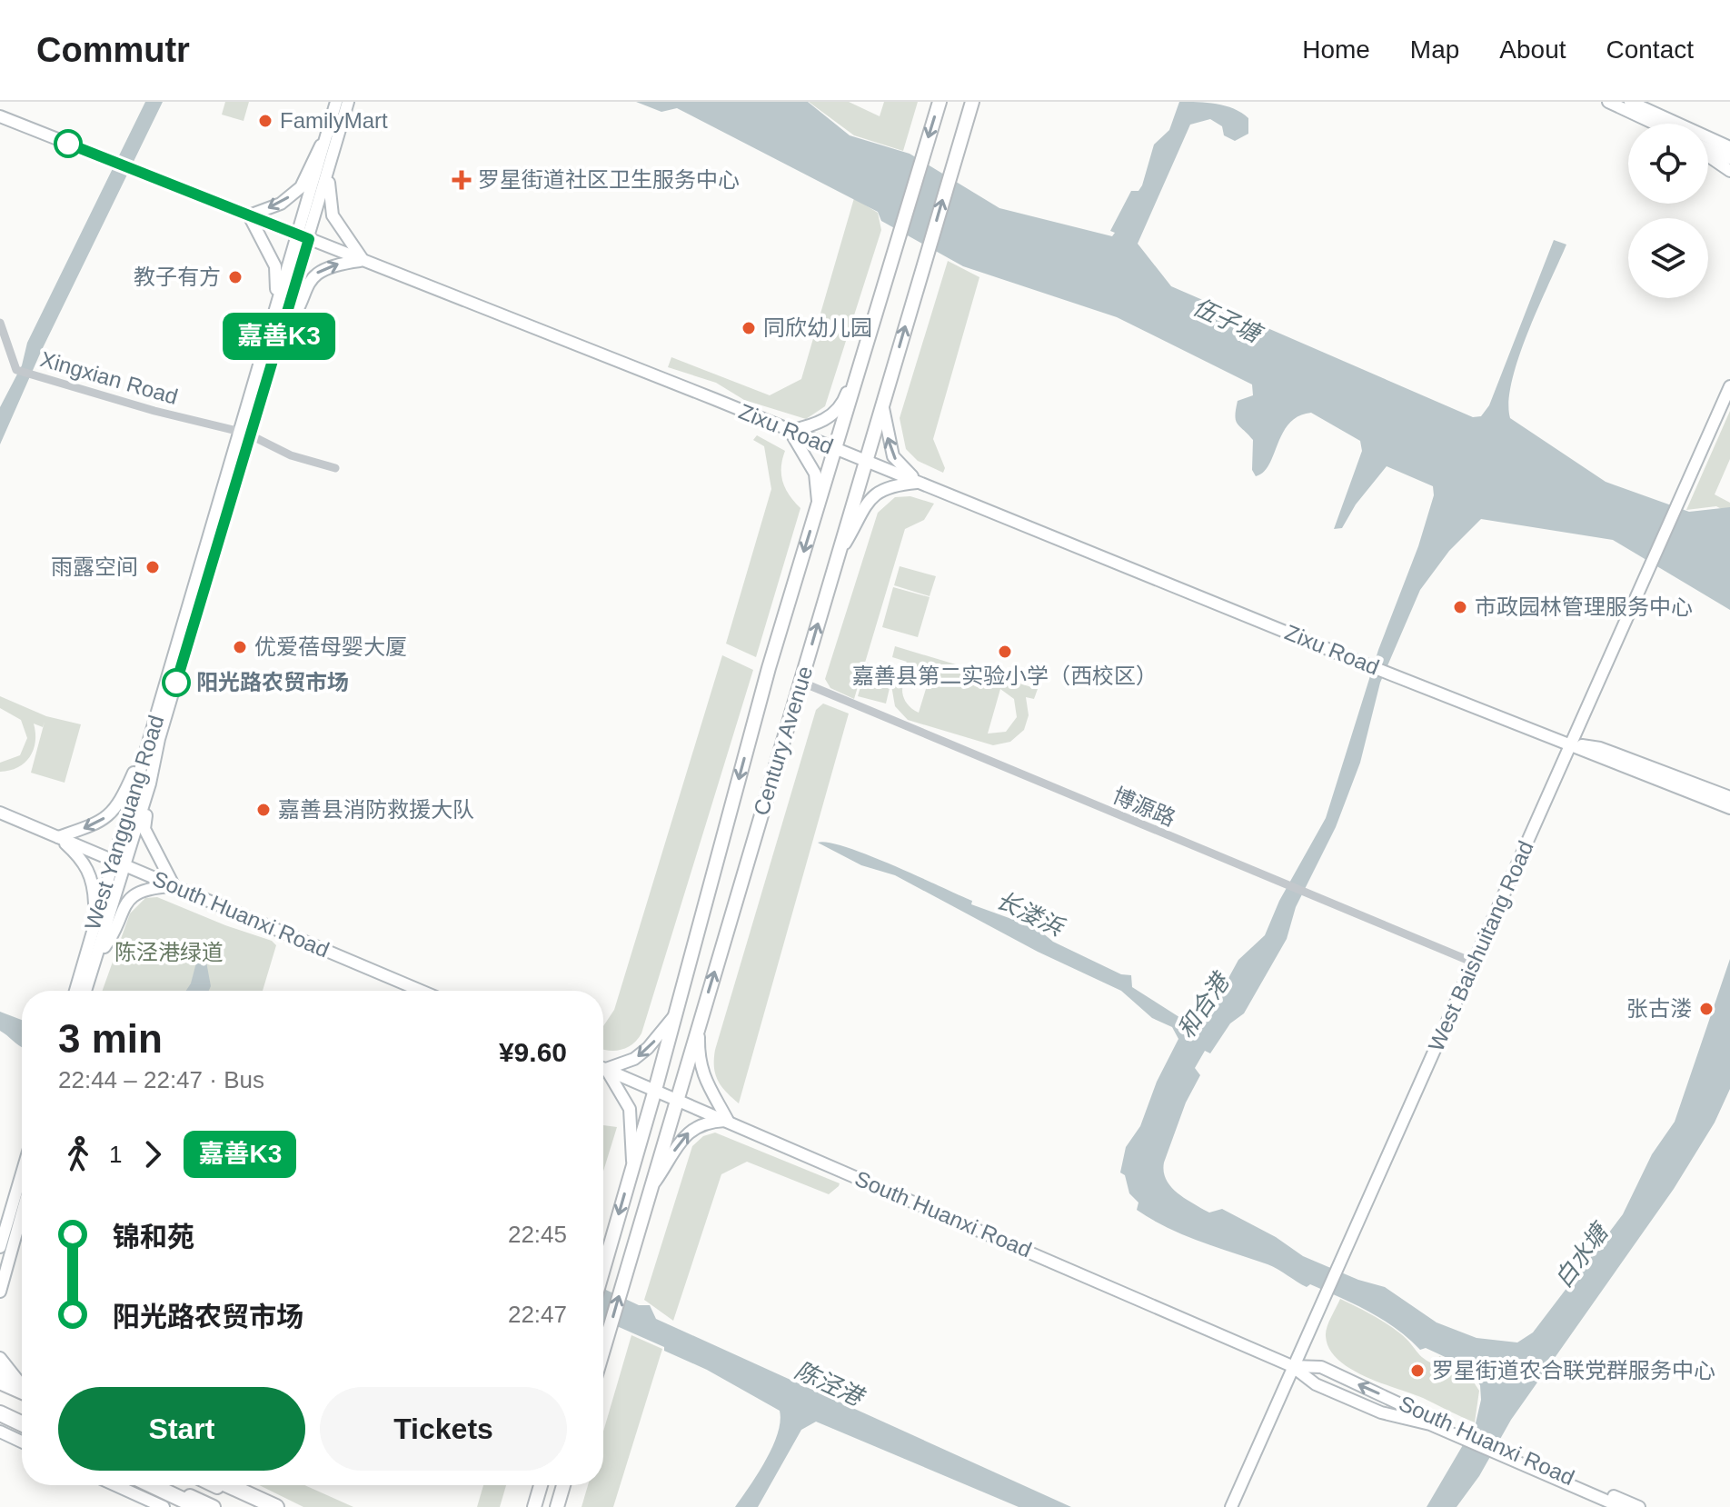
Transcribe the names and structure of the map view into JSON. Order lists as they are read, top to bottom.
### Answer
{
  "streets": {
    "main road": ["Century Avenue"],
    "street": [
      "Xingxian Road",
      "Zixu Road",
      "博源路",
      "West Yangguang Road",
      "South Huanxi Road",
      "West Baishuitang Road"
    ]
  },
  "crossings": [
    ["Xingxian Road", "West Yangguang Road"],
    ["Zixu Road", "Century Avenue"],
    ["Zixu Road", "West Yangguang Road"],
    ["Zixu Road", "West Baishuitang Road"],
    ["Century Avenue", "博源路"],
    ["Century Avenue", "South Huanxi Road"],
    ["博源路", "West Baishuitang Road"],
    ["West Yangguang Road", "South Huanxi Road"],
    ["South Huanxi Road", "West Baishuitang Road"]
  ],
  "water": [
    "伍子塘",
    "长溇浜",
    "和合港",
    "白水塘",
    "陈泾港"
  ],
  "parks": ["陈泾港绿道"],
  "places": {
    "other": [
      "FamilyMart",
      "教子有方",
      "同欣幼儿园",
      "雨露空间",
      "市政园林管理服务中心",
      "优爱蓓母婴大厦",
      "嘉善县第二实验小学（西校区）",
      "阳光路农贸市场",
      "嘉善县消防救援大队",
      "张古溇",
      "罗星街道农合联党群服务中心"
    ],
    "health": ["罗星街道社区卫生服务中心"]
  },
  "lines": ["bus line 嘉善K3"],
  "page": {
    "header": "Commutr",
    "nav": [
      "Home",
      "Map",
      "About",
      "Contact"
    ],
    "on_map": "嘉善K3",
    "heading": ["3 min", "22:44 – 22:47 · Bus", "¥9.60"],
    "legs": ["1", "嘉善K3"],
    "list": [
      {
        "name": "锦和苑",
        "value": "22:45"
      },
      {
        "name": "阳光路农贸市场",
        "value": "22:47"
      }
    ],
    "buttons": ["Start", "Tickets"]
  }
}
